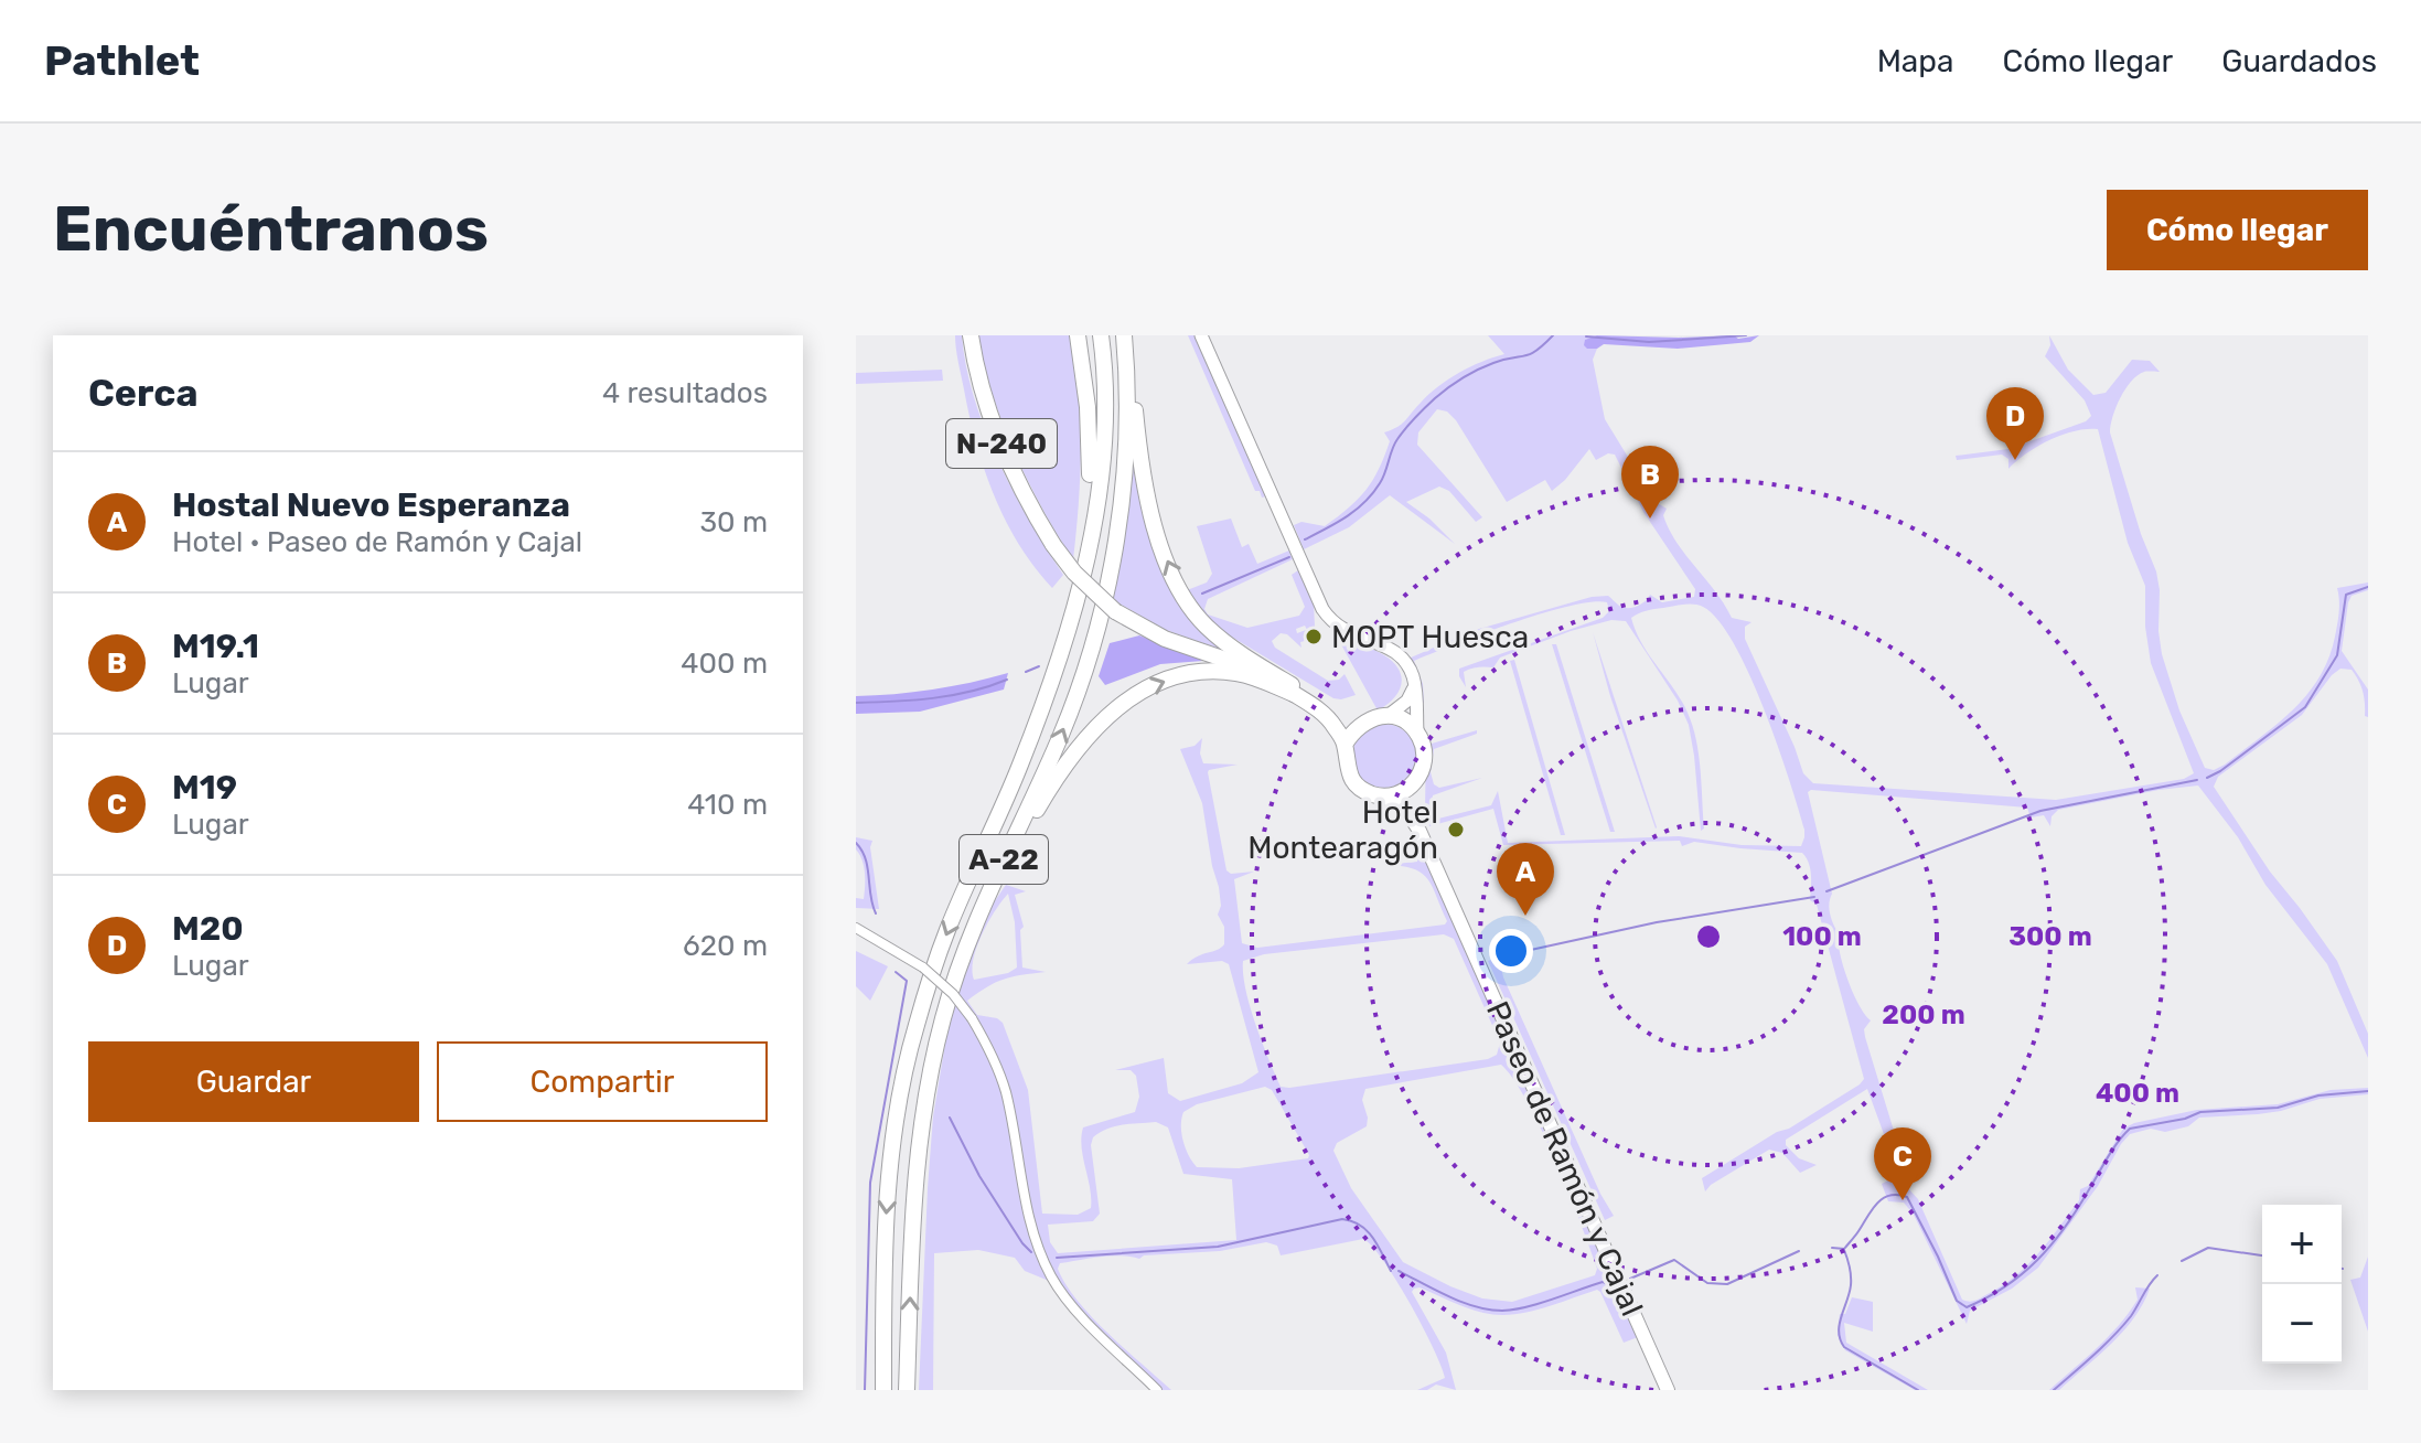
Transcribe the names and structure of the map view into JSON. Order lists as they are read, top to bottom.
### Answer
{
  "streets": {
    "highway": ["N-240", "A-22"],
    "main road": ["Paseo de Ramón y Cajal"]
  },
  "places": ["MOPT Huesca", "Hotel Montearagón"],
  "page": {
    "header": "Pathlet",
    "nav": ["Mapa", "Cómo llegar", "Guardados"],
    "buttons": [
      "Cómo llegar",
      ["Guardar", "Compartir"]
    ],
    "title": "Encuéntranos",
    "heading": ["Cerca", "4 resultados"],
    "pins": [
      "D",
      "B",
      "A",
      "C"
    ],
    "list": [
      {
        "mark": "A",
        "name": "Hostal Nuevo Esperanza",
        "note": "Hotel · Paseo de Ramón y Cajal",
        "value": "30 m"
      },
      {
        "mark": "B",
        "name": "M19.1",
        "note": "Lugar",
        "value": "400 m"
      },
      {
        "mark": "C",
        "name": "M19",
        "note": "Lugar",
        "value": "410 m"
      },
      {
        "mark": "D",
        "name": "M20",
        "note": "Lugar",
        "value": "620 m"
      }
    ],
    "map_buttons": ["+", "−"]
  },
  "rings": [
    "100 m",
    "300 m",
    "200 m",
    "400 m"
  ]
}
